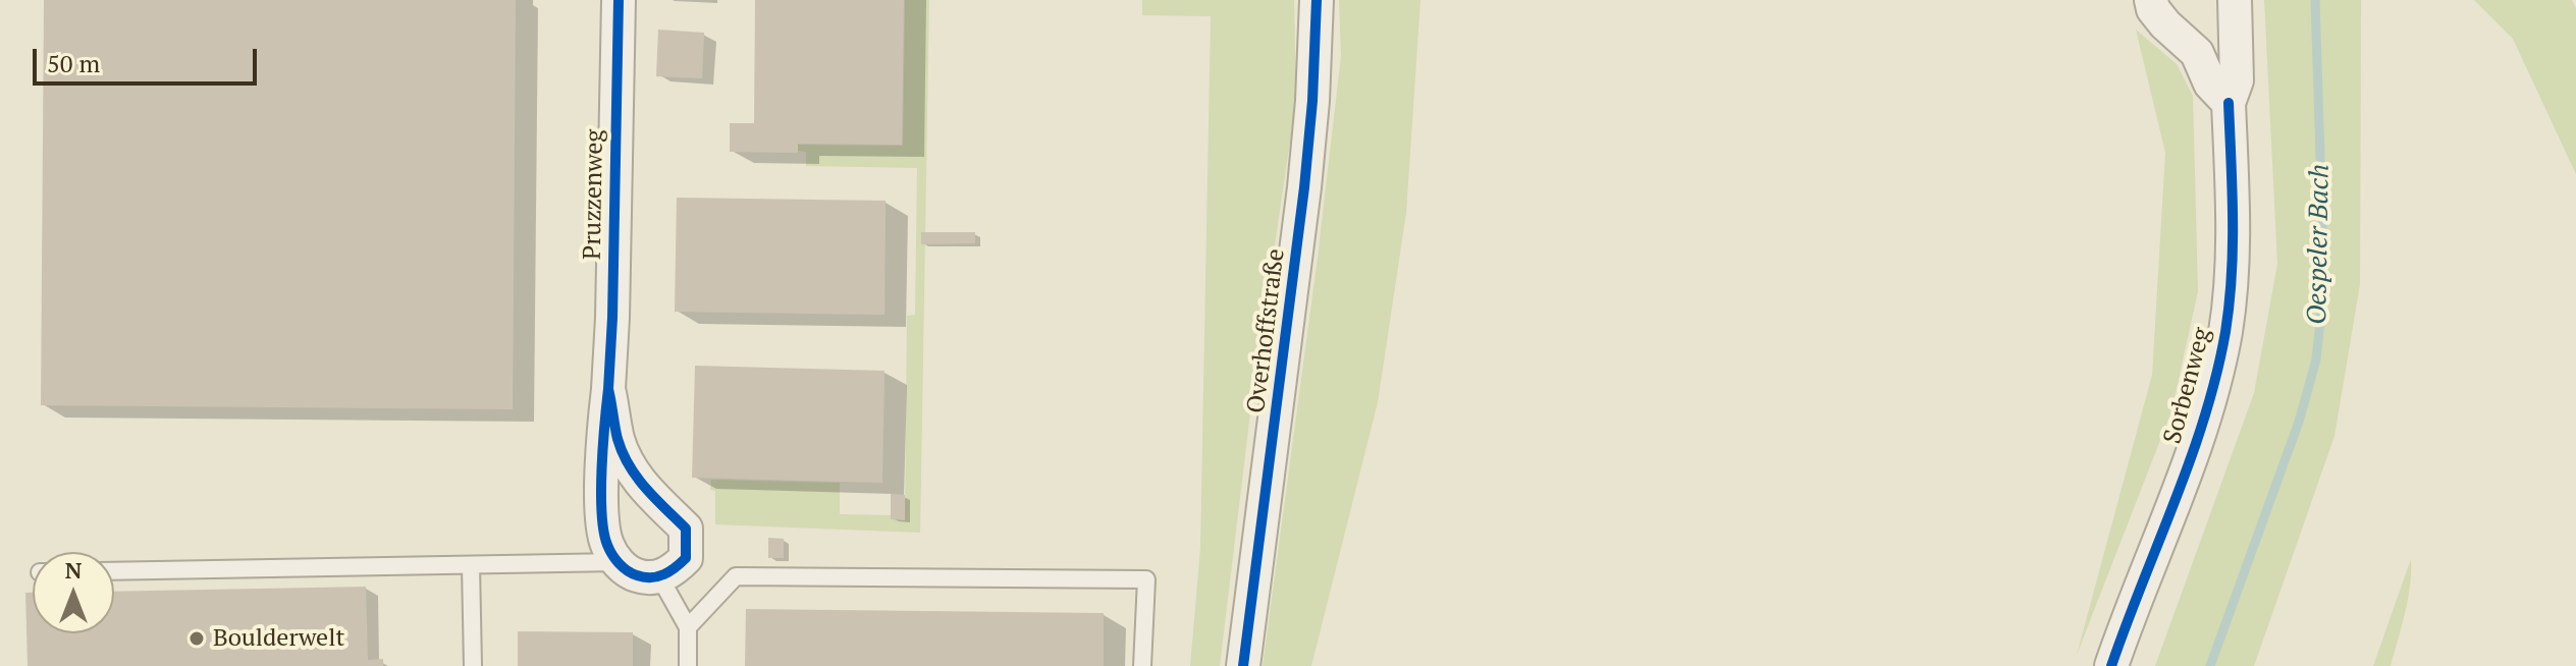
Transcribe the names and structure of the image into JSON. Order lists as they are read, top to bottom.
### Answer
{
  "streets": {
    "street": ["Pruzzenweg", "Overhoffstraße", "Sorbenweg"]
  },
  "water": ["Oespeler Bach"],
  "places": ["Boulderwelt"],
  "scale_bar": "50 m",
  "north": "top"
}
